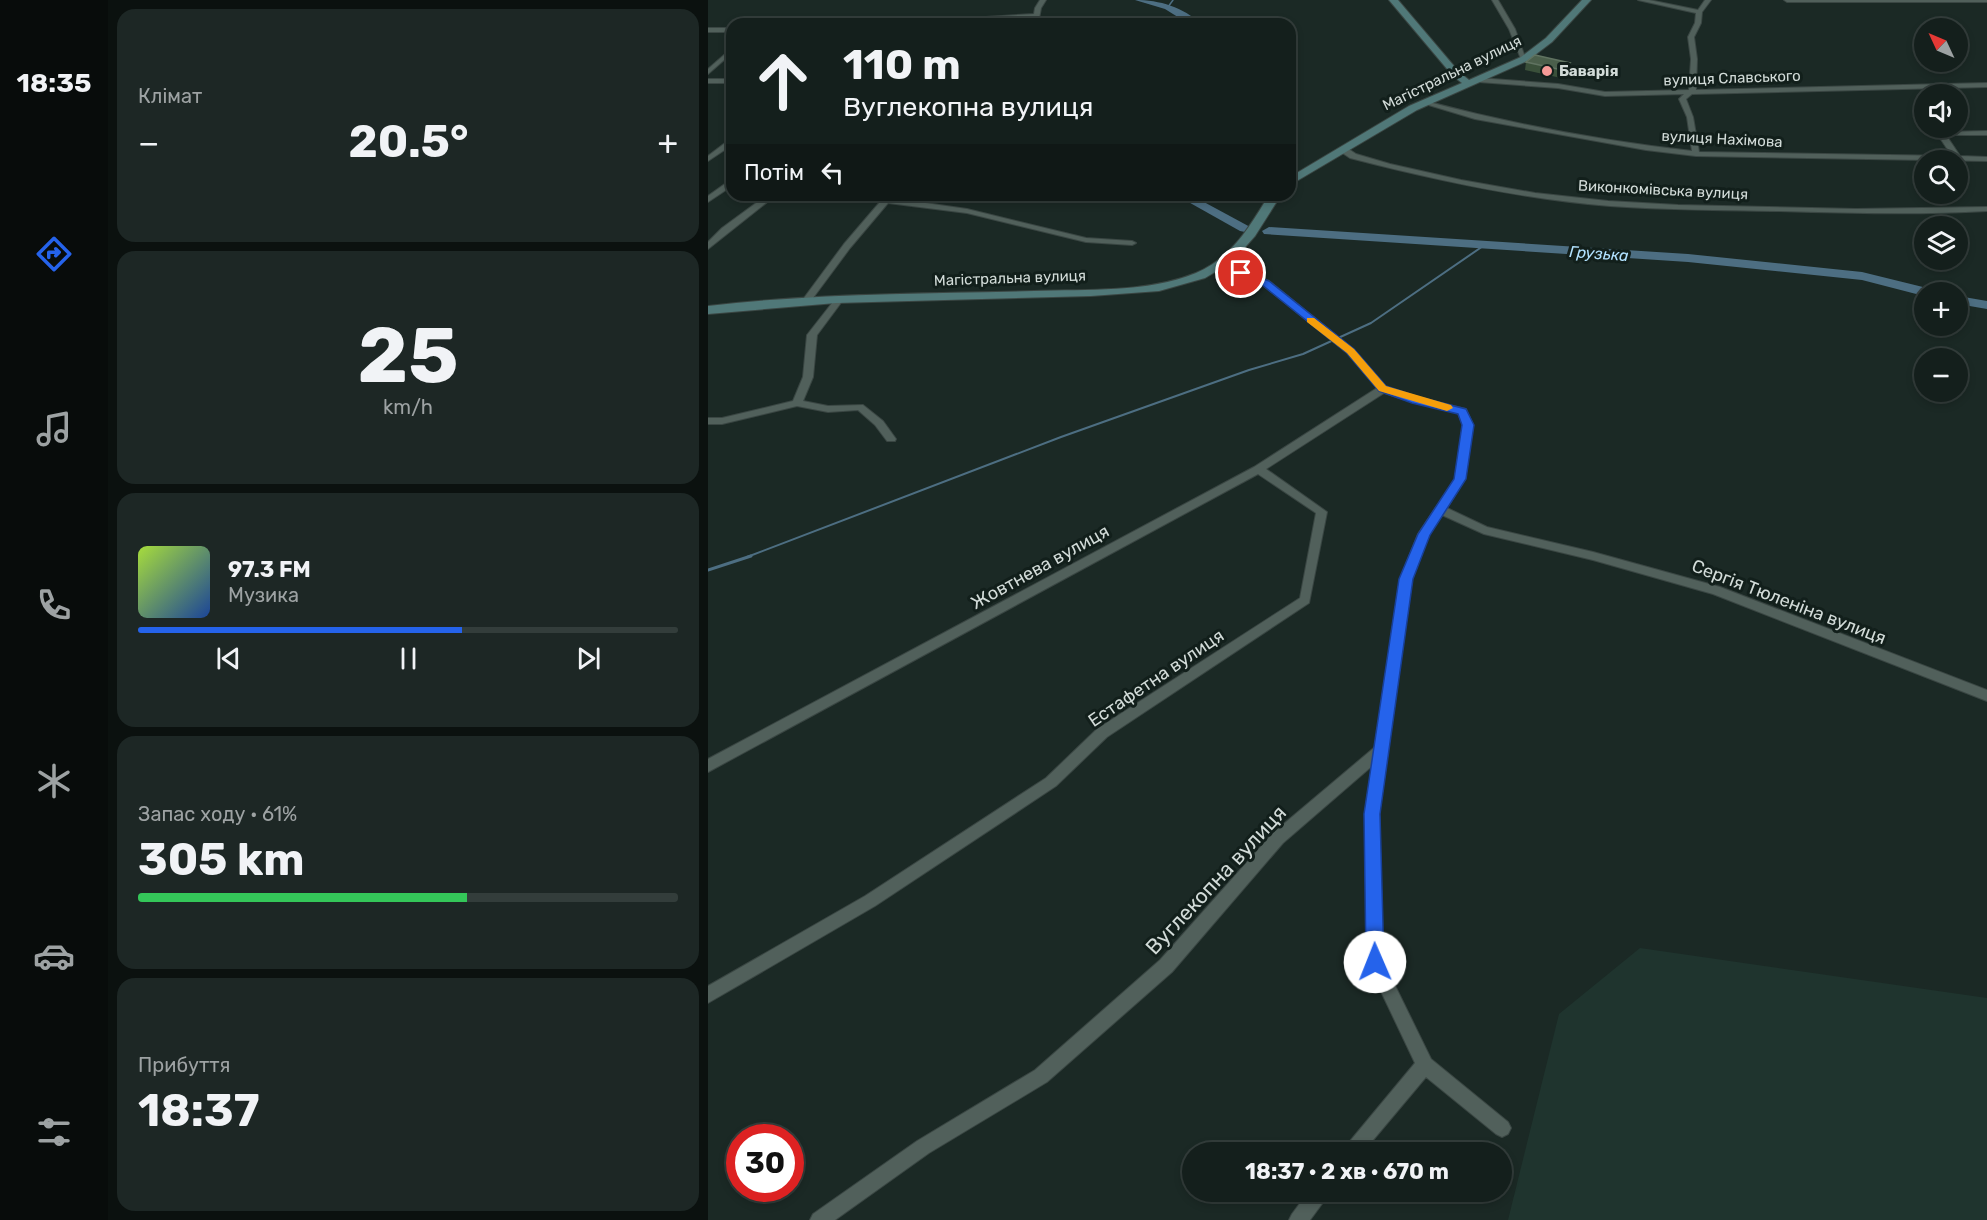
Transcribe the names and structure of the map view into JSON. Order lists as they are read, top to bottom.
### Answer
{
  "streets": {
    "main road": ["Магістральна вулиця"],
    "street": [
      "вулиця Славського",
      "вулиця Нахімова",
      "Виконкомівська вулиця",
      "Жовтнева вулиця",
      "Сергія Тюленіна вулиця",
      "Естафетна вулиця",
      "Вуглекопна вулиця"
    ]
  },
  "crossings": [
    ["Магістральна вулиця", "вулиця Славського"],
    ["Магістральна вулиця", "вулиця Нахімова"],
    ["Магістральна вулиця", "Виконкомівська вулиця"],
    ["Жовтнева вулиця", "Естафетна вулиця"]
  ],
  "water": ["Грузька"],
  "places": ["Баварія"],
  "north": "top left",
  "page": {
    "tabs": "18:35",
    "tile": [
      "Клімат",
      ["25", "km/h"],
      ["Запас ходу · 61%", "305 km"],
      ["Прибуття", "18:37"]
    ],
    "map_buttons": ["+", "−"],
    "turn": ["110 m", "Вуглекопна вулиця"],
    "heat": ["−", "20.5°", "+"],
    "then": "Потім",
    "song": ["97.3 FM", "Музика"],
    "limit": "30",
    "trip": "18:37 · 2 хв · 670 m"
  }
}
